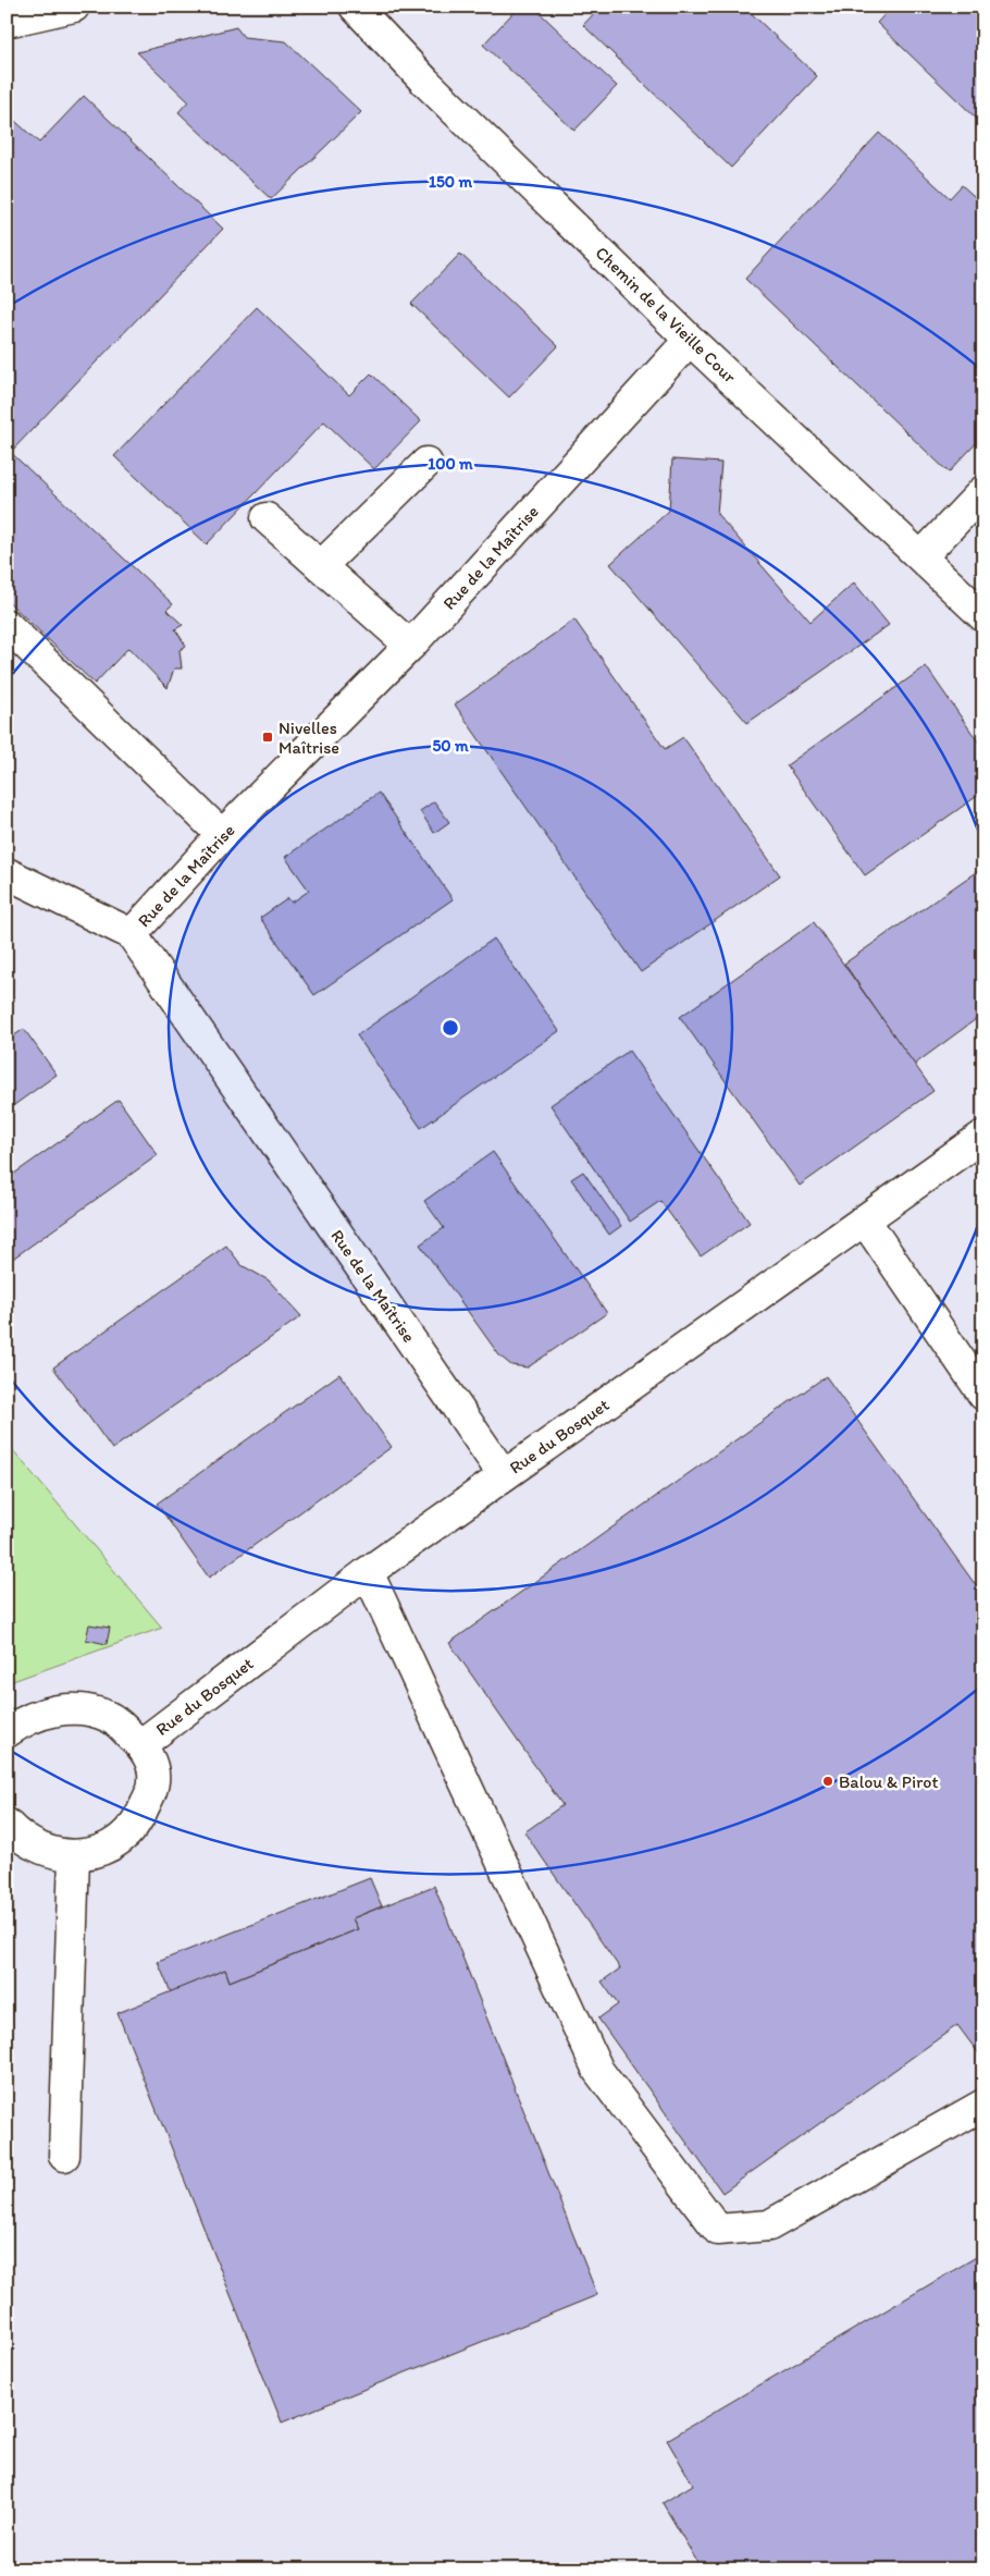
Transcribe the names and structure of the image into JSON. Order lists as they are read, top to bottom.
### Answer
{
  "streets": {
    "street": ["Chemin de la Vieille Cour", "Rue de la Maîtrise", "Rue du Bosquet"]
  },
  "crossings": [
    ["Chemin de la Vieille Cour", "Rue de la Maîtrise"],
    ["Rue de la Maîtrise", "Rue du Bosquet"]
  ],
  "places": {
    "transit": ["Nivelles Maîtrise"],
    "other": ["Balou & Pirot"]
  },
  "rings": ["150 m", "100 m", "50 m"]
}
